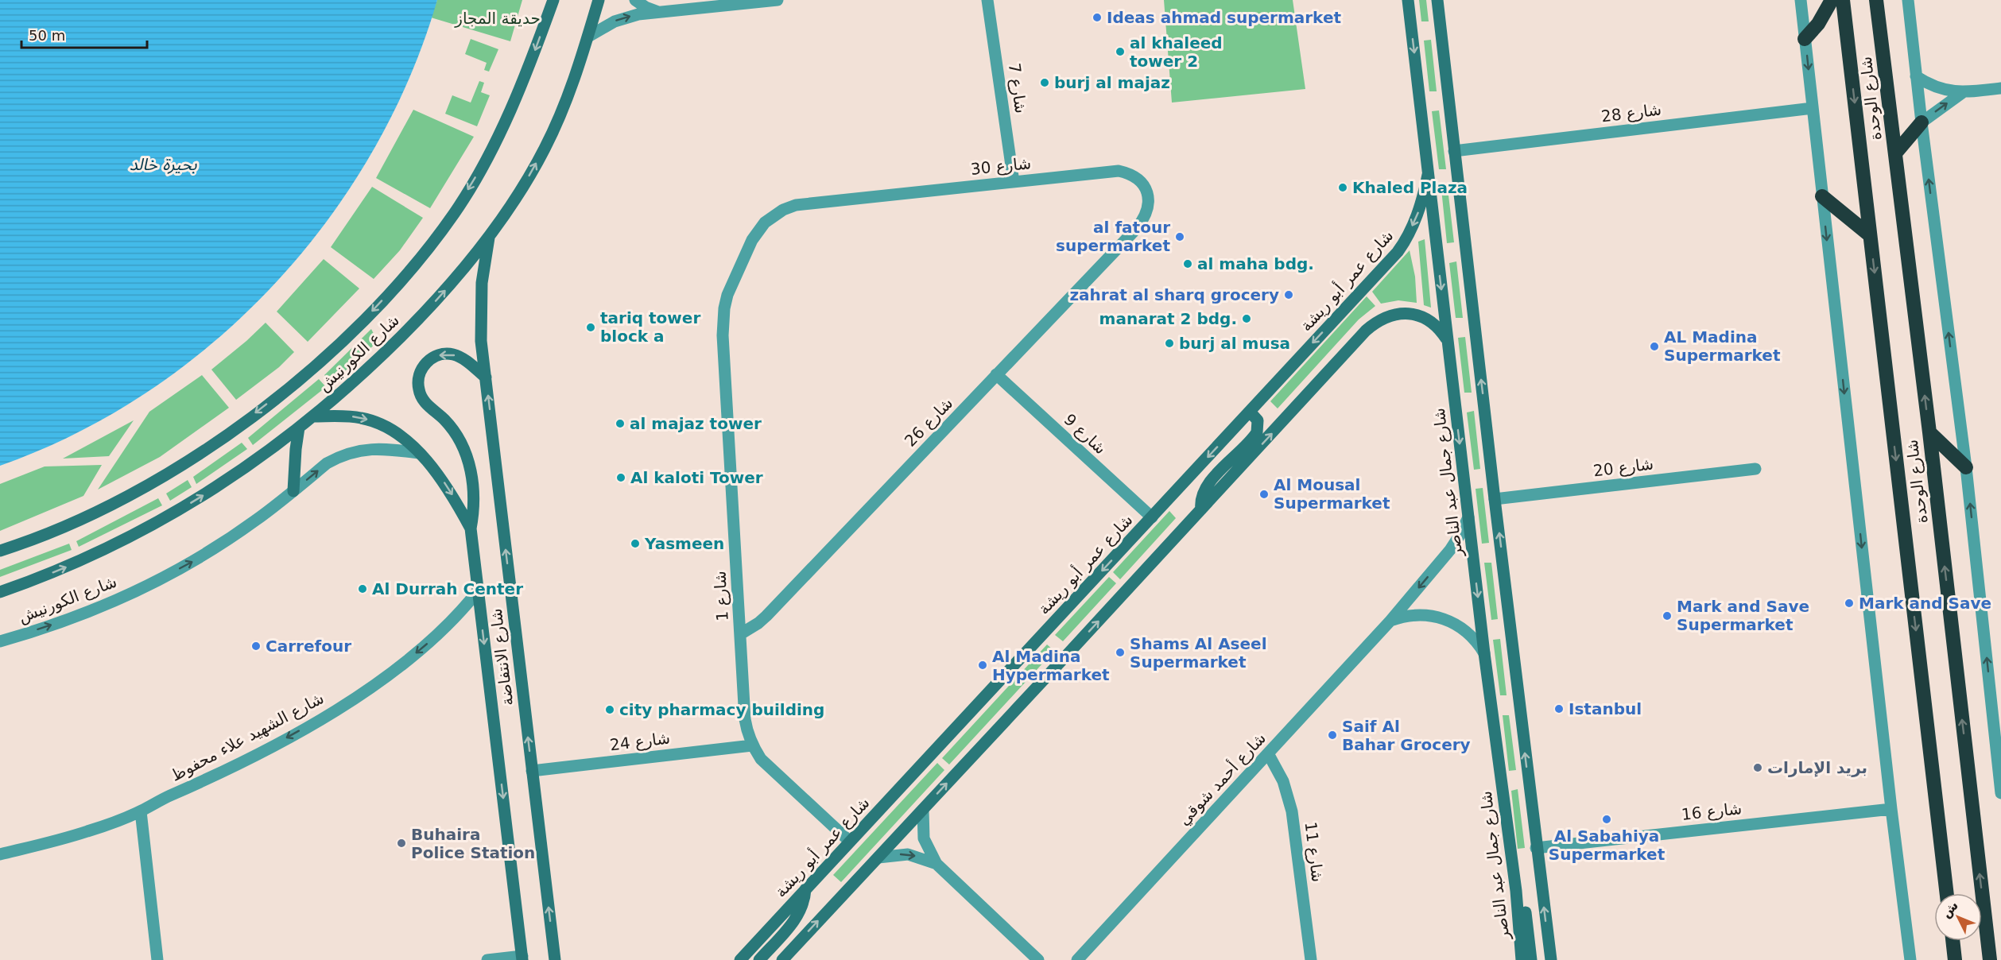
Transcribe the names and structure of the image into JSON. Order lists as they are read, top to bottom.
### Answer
{
  "streets": {
    "highway": ["شارع الوحدة"],
    "street": [
      "شارع 7",
      "شارع 28",
      "شارع 30",
      "شارع عمر أبو ريشة",
      "شارع الكورنيش",
      "شارع 26",
      "شارع 9",
      "شارع 20",
      "شارع جمال عبد الناصر",
      "شارع 1",
      "شارع الانتفاضة",
      "شارع الشهيد علاء محفوظ",
      "شارع 24",
      "شارع أحمد شوقي",
      "شارع 16",
      "شارع 11"
    ]
  },
  "crossings": [
    ["شارع 7", "شارع 30"],
    ["شارع 30", "شارع 26"],
    ["شارع 30", "شارع 1"],
    ["شارع عمر أبو ريشة", "شارع 9"],
    ["شارع عمر أبو ريشة", "شارع جمال عبد الناصر"],
    ["شارع عمر أبو ريشة", "شارع 1"],
    ["شارع الكورنيش", "شارع الانتفاضة"],
    ["شارع 26", "شارع 9"],
    ["شارع 26", "شارع 1"],
    ["شارع جمال عبد الناصر", "شارع أحمد شوقي"],
    ["شارع 1", "شارع 24"],
    ["شارع الانتفاضة", "شارع الشهيد علاء محفوظ"],
    ["شارع الانتفاضة", "شارع 24"],
    ["شارع أحمد شوقي", "شارع 11"]
  ],
  "one_way": ["شارع الشهيد علاء محفوظ"],
  "water": ["بحيرة خالد"],
  "parks": ["حديقة المجاز"],
  "places": [
    "Ideas ahmad supermarket",
    "al khaleed tower 2",
    "burj al majaz",
    "Khaled Plaza",
    "al fatour supermarket",
    "al maha bdg.",
    "zahrat al sharq grocery",
    "manarat 2 bdg.",
    "tariq tower block a",
    "burj al musa",
    "AL Madina Supermarket",
    "al majaz tower",
    "Al kaloti Tower",
    "Al Mousal Supermarket",
    "Yasmeen",
    "Al Durrah Center",
    "Mark and Save",
    "Mark and Save Supermarket",
    "Carrefour",
    "Shams Al Aseel Supermarket",
    "Al Madina Hypermarket",
    "Istanbul",
    "city pharmacy building",
    "Saif Al Bahar Grocery",
    "بريد الإمارات",
    "Al Sabahiya Supermarket",
    "Buhaira Police Station"
  ],
  "scale_bar": "50 m",
  "north": "top left"
}
